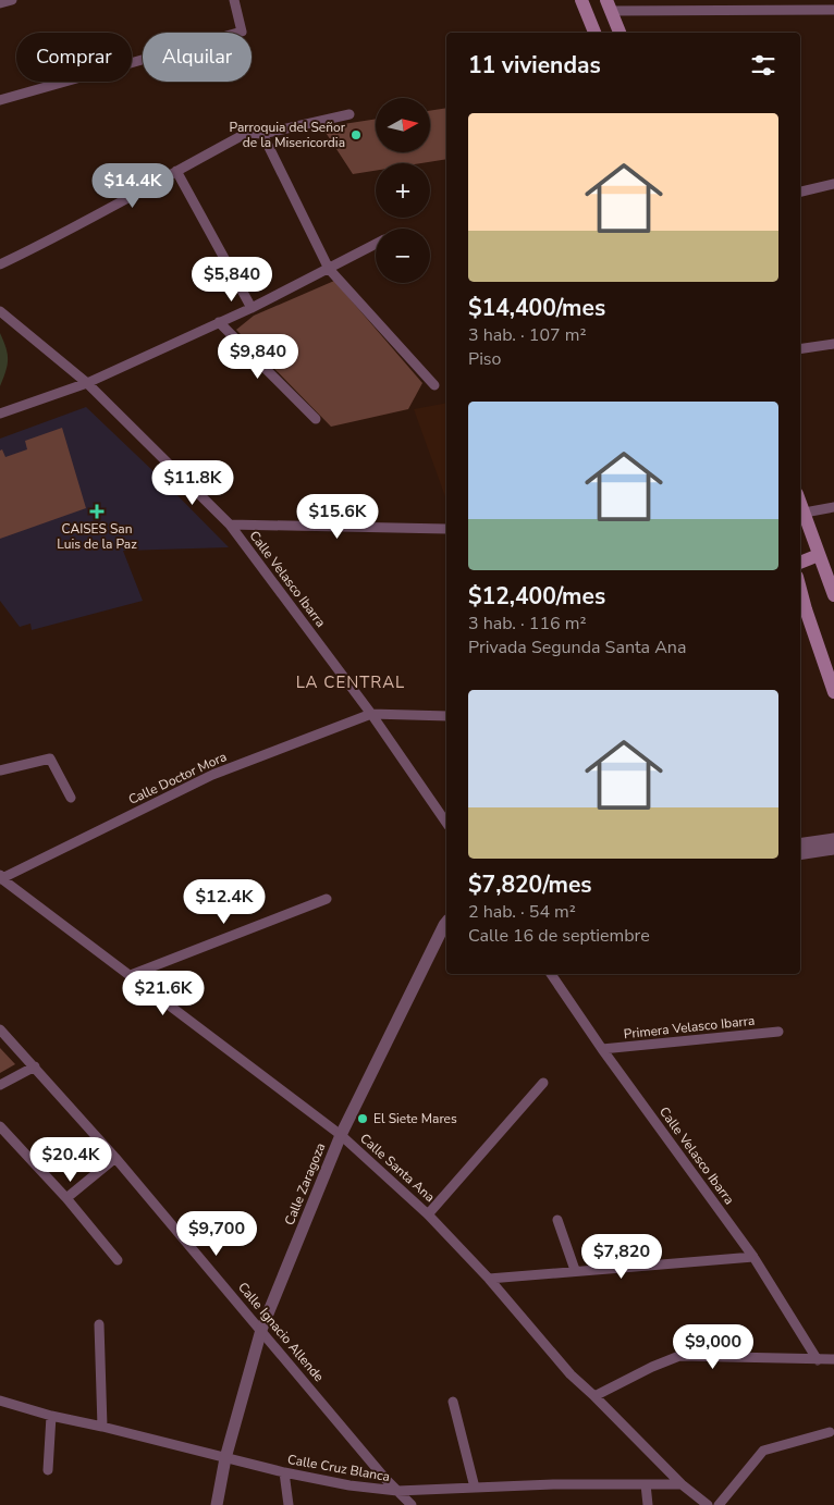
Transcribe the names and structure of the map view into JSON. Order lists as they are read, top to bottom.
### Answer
{
  "streets": {
    "street": [
      "Calle Velasco Ibarra",
      "Calle Doctor Mora",
      "Primera Velasco Ibarra",
      "Calle Santa Ana",
      "Calle Zaragoza",
      "Calle Ignacio Allende",
      "Calle Cruz Blanca"
    ]
  },
  "crossings": [
    ["Calle Velasco Ibarra", "Calle Doctor Mora"],
    ["Calle Velasco Ibarra", "Primera Velasco Ibarra"],
    ["Calle Doctor Mora", "Calle Santa Ana"],
    ["Calle Santa Ana", "Calle Zaragoza"],
    ["Calle Santa Ana", "Calle Cruz Blanca"],
    ["Calle Zaragoza", "Calle Ignacio Allende"],
    ["Calle Zaragoza", "Calle Cruz Blanca"],
    ["Calle Ignacio Allende", "Calle Cruz Blanca"]
  ],
  "districts": ["LA CENTRAL"],
  "places": {
    "other": ["Parroquia del Señor de la Misericordia", "El Siete Mares"],
    "health": ["CAISES San Luis de la Paz"]
  },
  "north": "right",
  "page": {
    "chip": ["Comprar", "Alquilar"],
    "heading": "11 viviendas",
    "map_buttons": ["+", "−"],
    "list": [
      {
        "name": "$14,400/mes",
        "note": "3 hab. · 107 m² · Piso"
      },
      {
        "name": "$12,400/mes",
        "note": "3 hab. · 116 m² · Privada Segunda Santa Ana"
      },
      {
        "name": "$7,820/mes",
        "note": "2 hab. · 54 m² · Calle 16 de septiembre"
      }
    ],
    "price": [
      "$14.4K",
      "$5,840",
      "$9,840",
      "$11.8K",
      "$15.6K",
      "$12.4K",
      "$21.6K",
      "$20.4K",
      "$9,700",
      "$7,820",
      "$9,000"
    ]
  }
}
